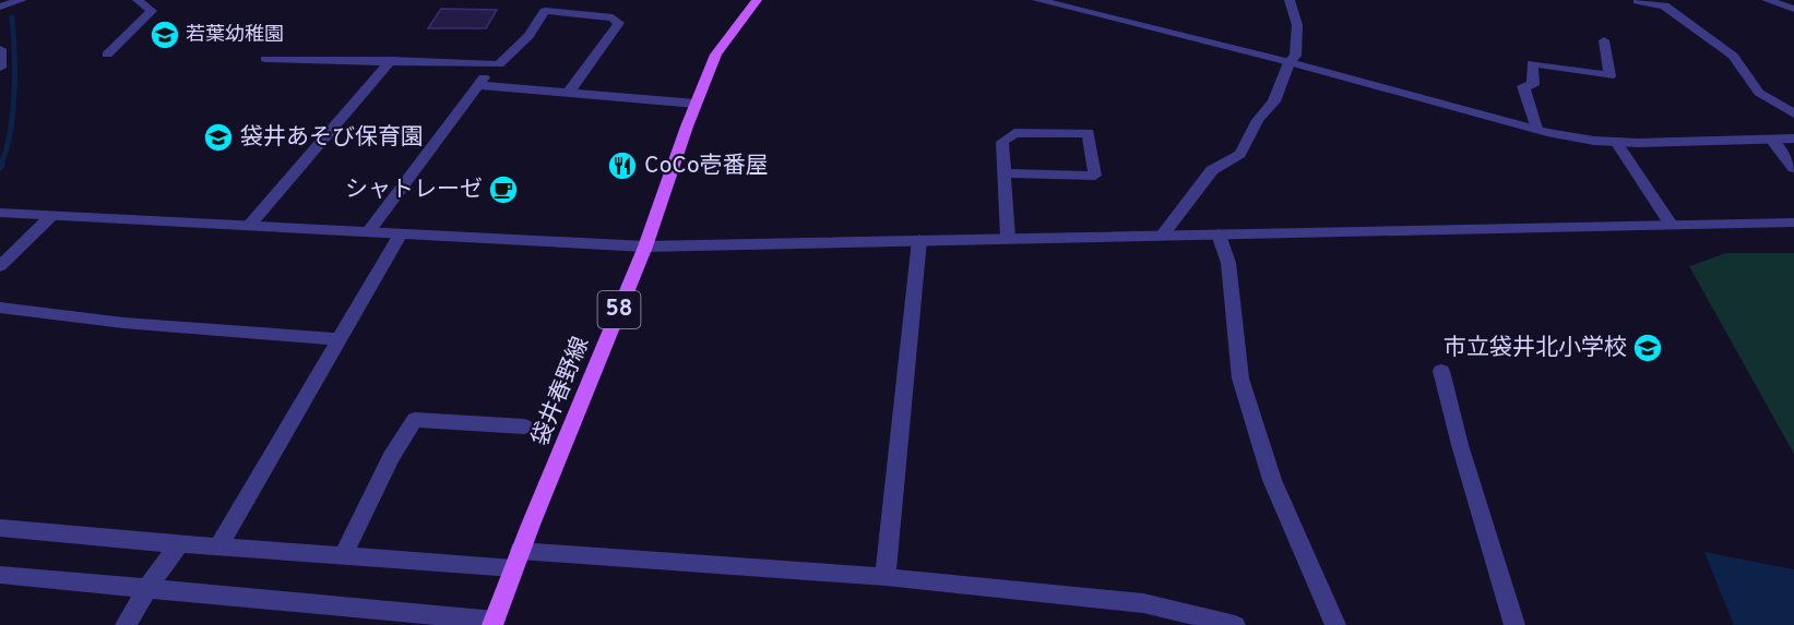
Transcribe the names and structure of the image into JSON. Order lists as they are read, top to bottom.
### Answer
{
  "streets": {
    "main road": ["58", "袋井春野線"]
  },
  "places": {
    "school or university": ["若葉幼稚園", "袋井あそび保育園", "市立袋井北小学校"],
    "restaurant": ["CoCo壱番屋"],
    "cafe": ["シャトレーゼ"]
  }
}
